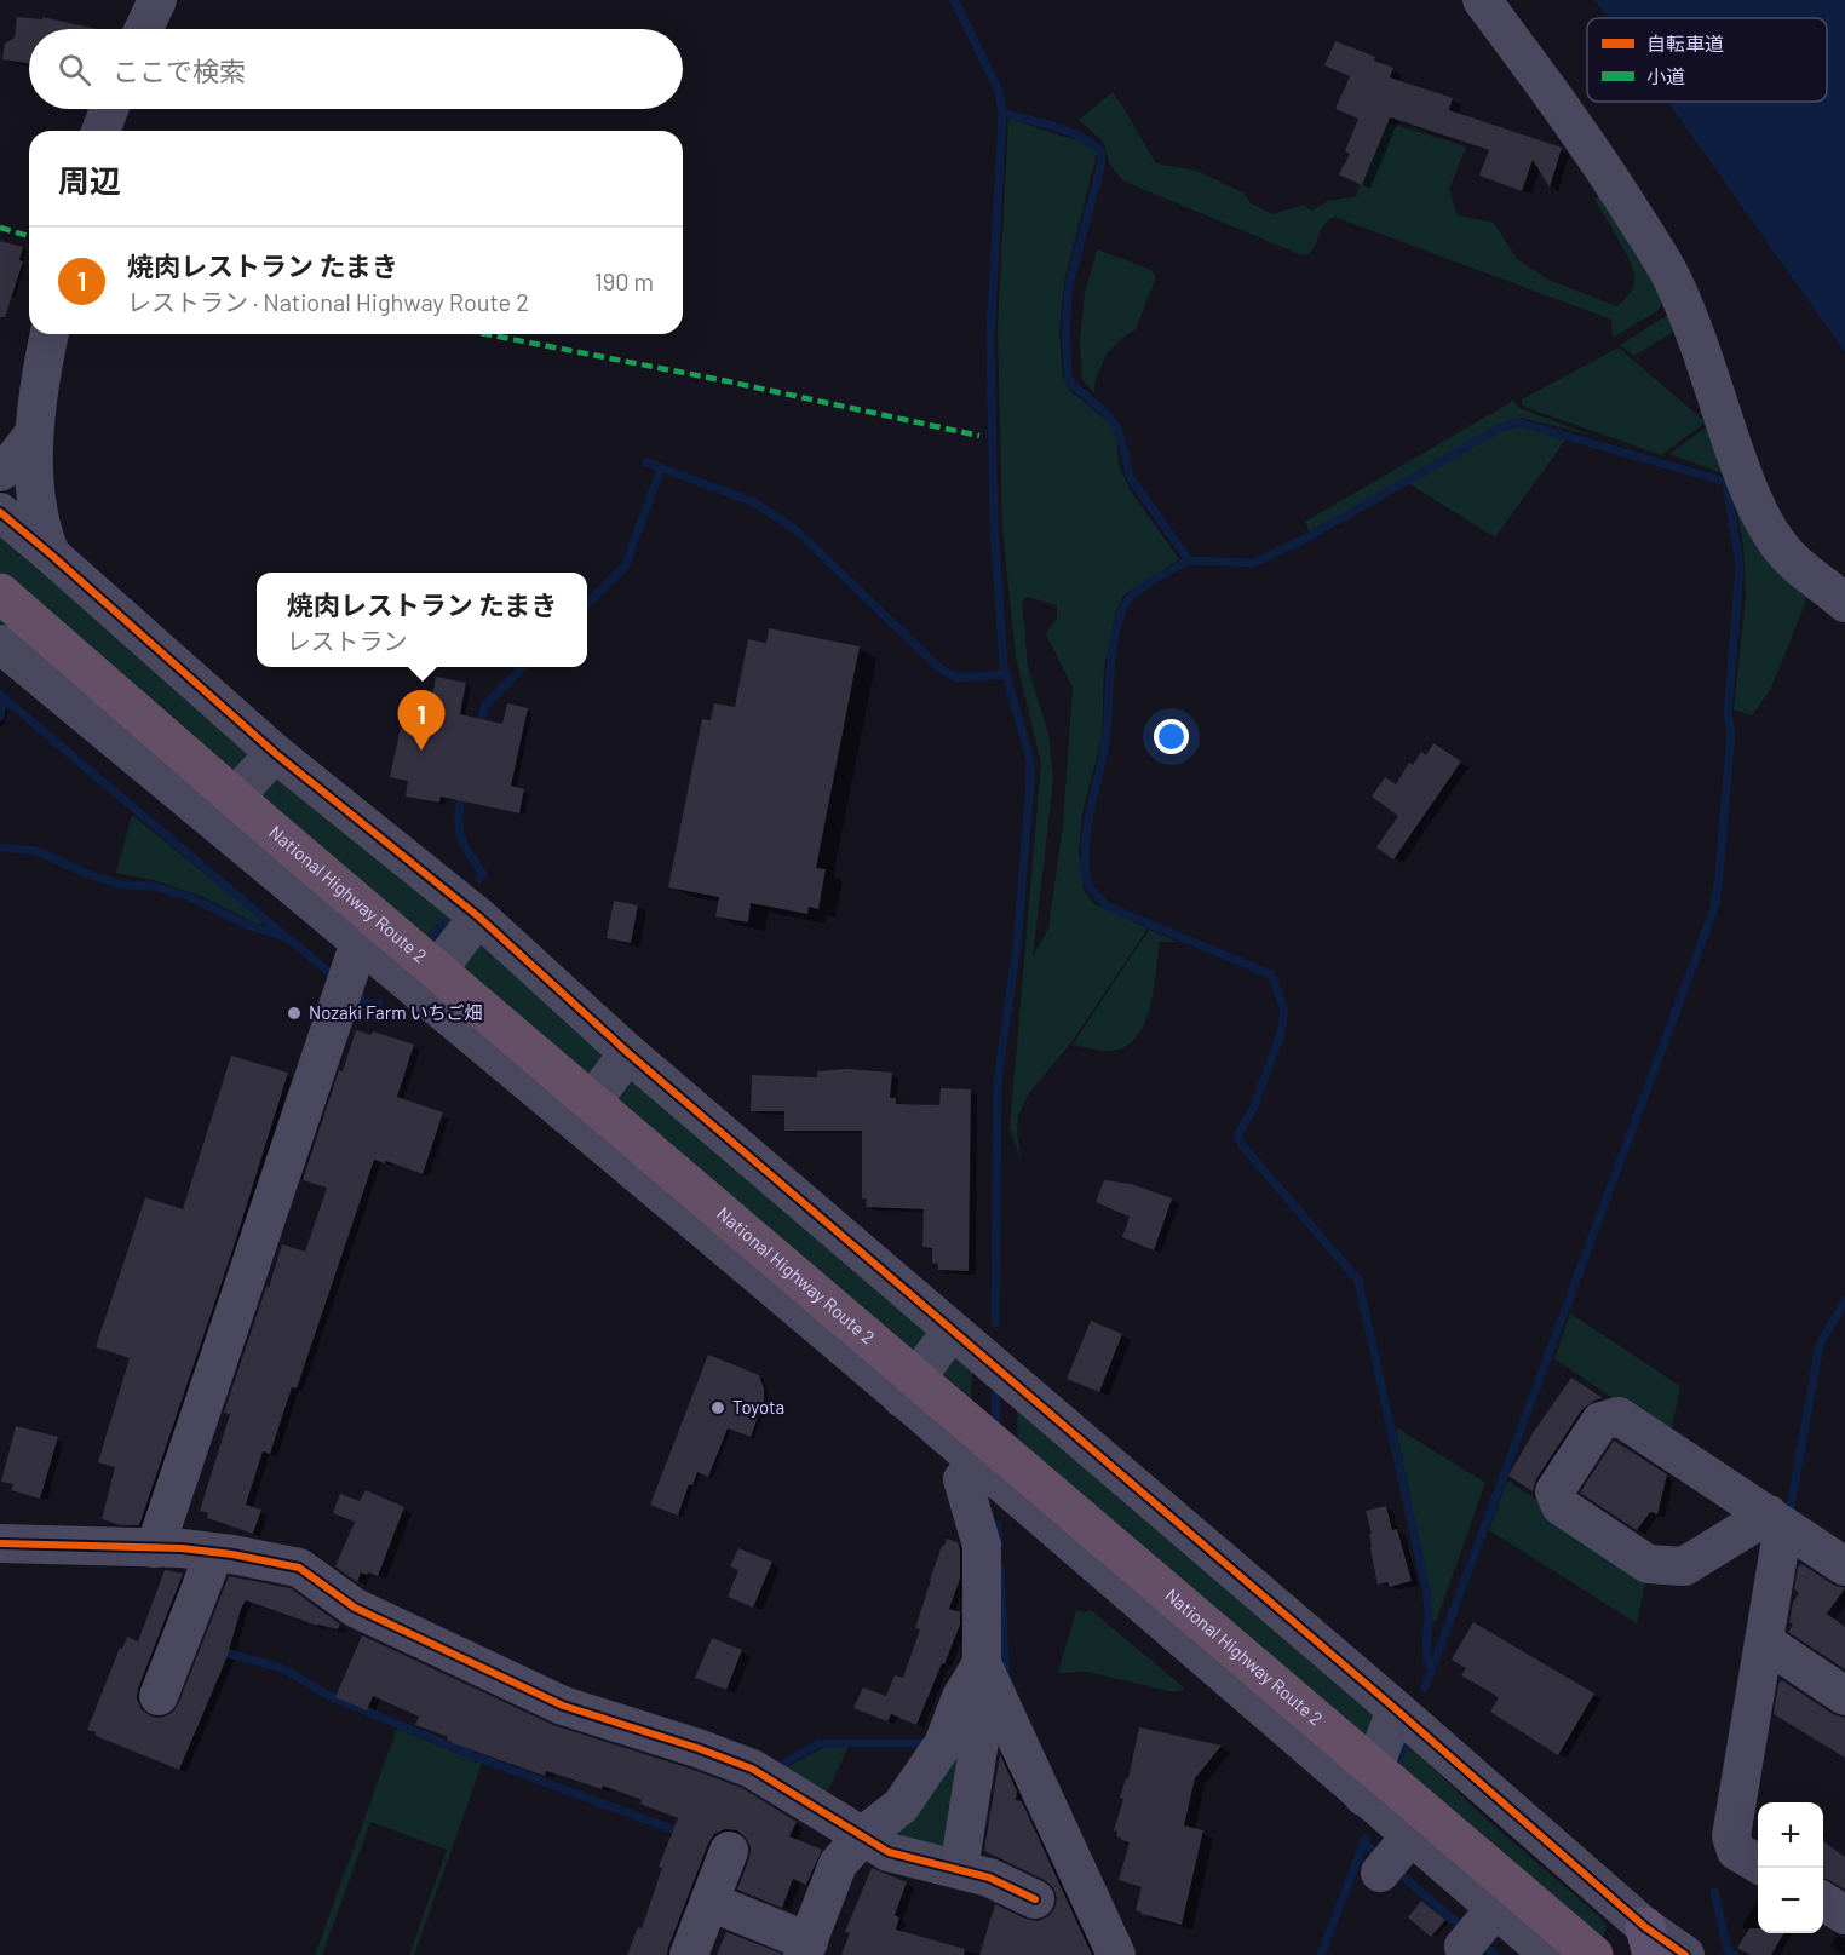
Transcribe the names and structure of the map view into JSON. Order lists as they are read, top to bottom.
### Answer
{
  "streets": {
    "highway": ["National Highway Route 2"]
  },
  "places": ["Nozaki Farm いちご畑", "Toyota"],
  "legend": ["自転車道", "小道"],
  "page": {
    "search": "ここで検索",
    "heading": "周辺",
    "list": [
      {
        "mark": "1",
        "name": "焼肉レストラン たまき",
        "note": "レストラン · National Highway Route 2",
        "value": "190 m"
      }
    ],
    "popup": ["焼肉レストラン たまき", "レストラン"],
    "pins": "1",
    "map_buttons": ["+", "−"]
  }
}
